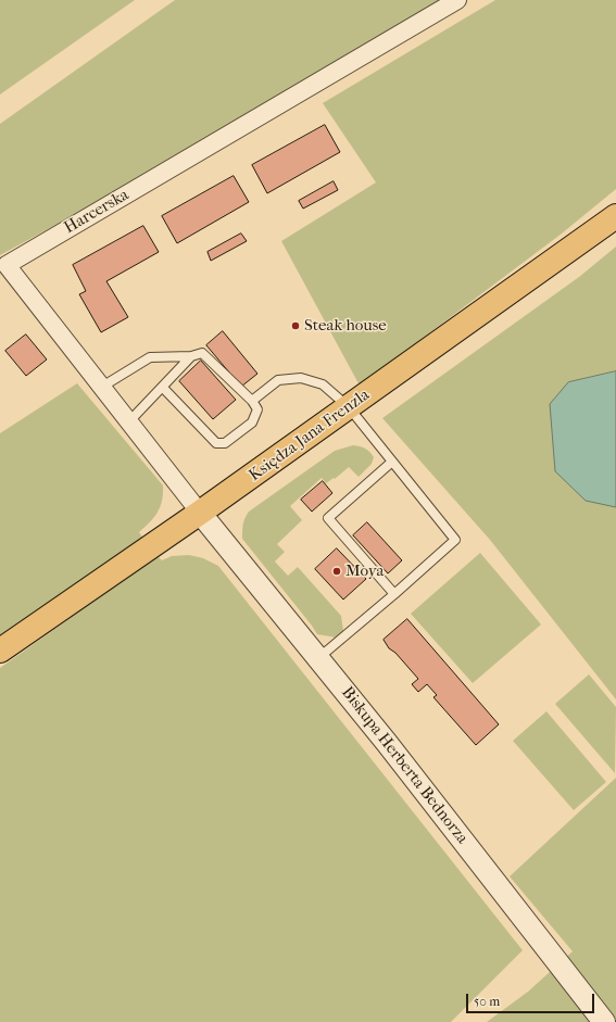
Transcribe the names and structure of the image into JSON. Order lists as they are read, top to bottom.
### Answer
{
  "streets": {
    "main road": ["Księdza Jana Frenzla"],
    "street": ["Harcerska", "Biskupa Herberta Bednorza"]
  },
  "crossings": [
    ["Harcerska", "Księdza Jana Frenzla"],
    ["Harcerska", "Biskupa Herberta Bednorza"],
    ["Księdza Jana Frenzla", "Biskupa Herberta Bednorza"]
  ],
  "places": ["Steak house", "Moya"],
  "scale_bar": "50 m"
}
